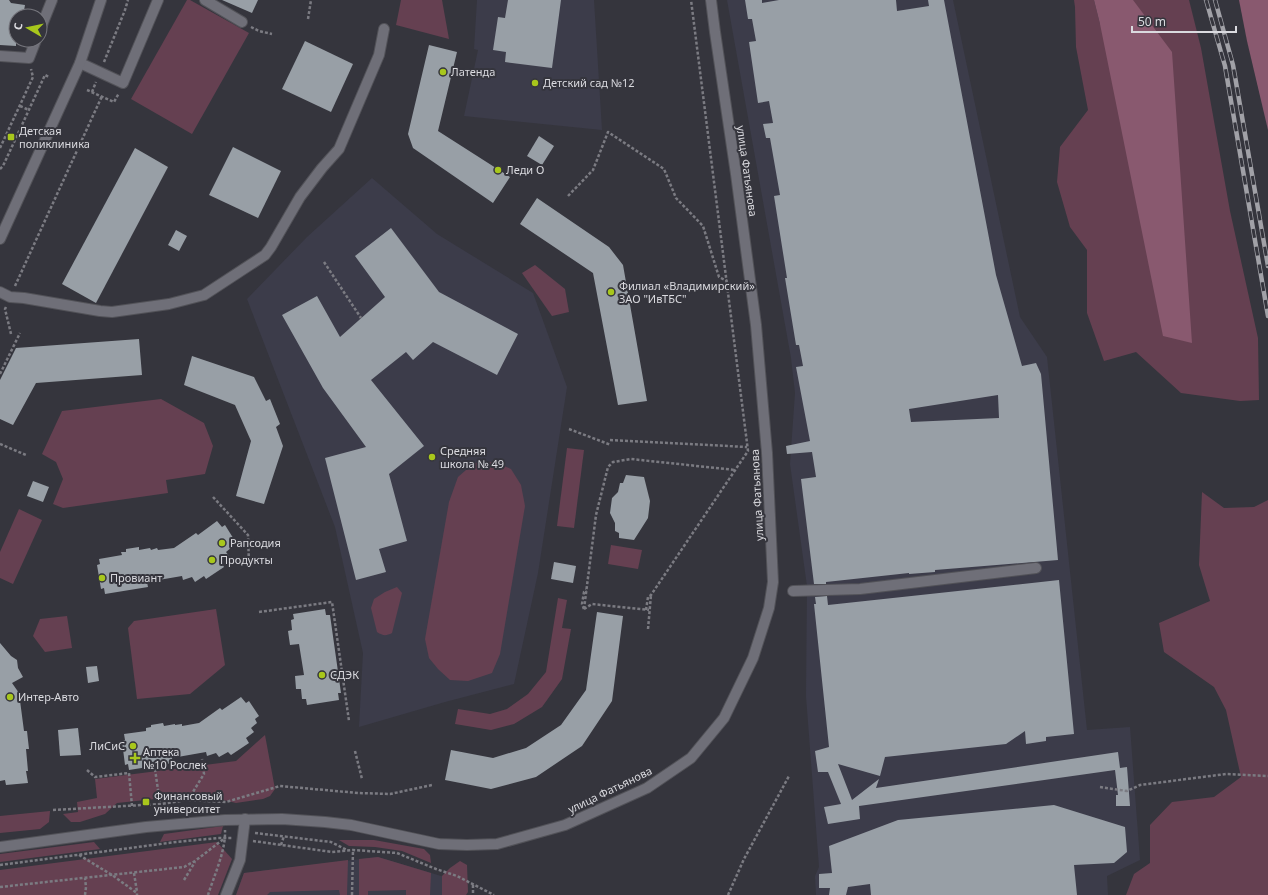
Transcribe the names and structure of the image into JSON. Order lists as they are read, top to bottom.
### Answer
{
  "streets": {
    "street": ["улица Фатьянова"]
  },
  "places": {
    "other": [
      "Латенда",
      "Детский сад №12",
      "Леди О",
      "Филиал «Владимирский» ЗАО \"ИвТБС\"",
      "Средняя школа № 49",
      "Рапсодия",
      "Продукты",
      "Провиант",
      "СДЭК",
      "Интер-Авто",
      "ЛиСиС"
    ],
    "transit": ["Детская поликлиника", "Финансовый университет"],
    "health": ["Аптека №10 Рослек"]
  },
  "scale_bar": "50 m",
  "north": "left"
}
